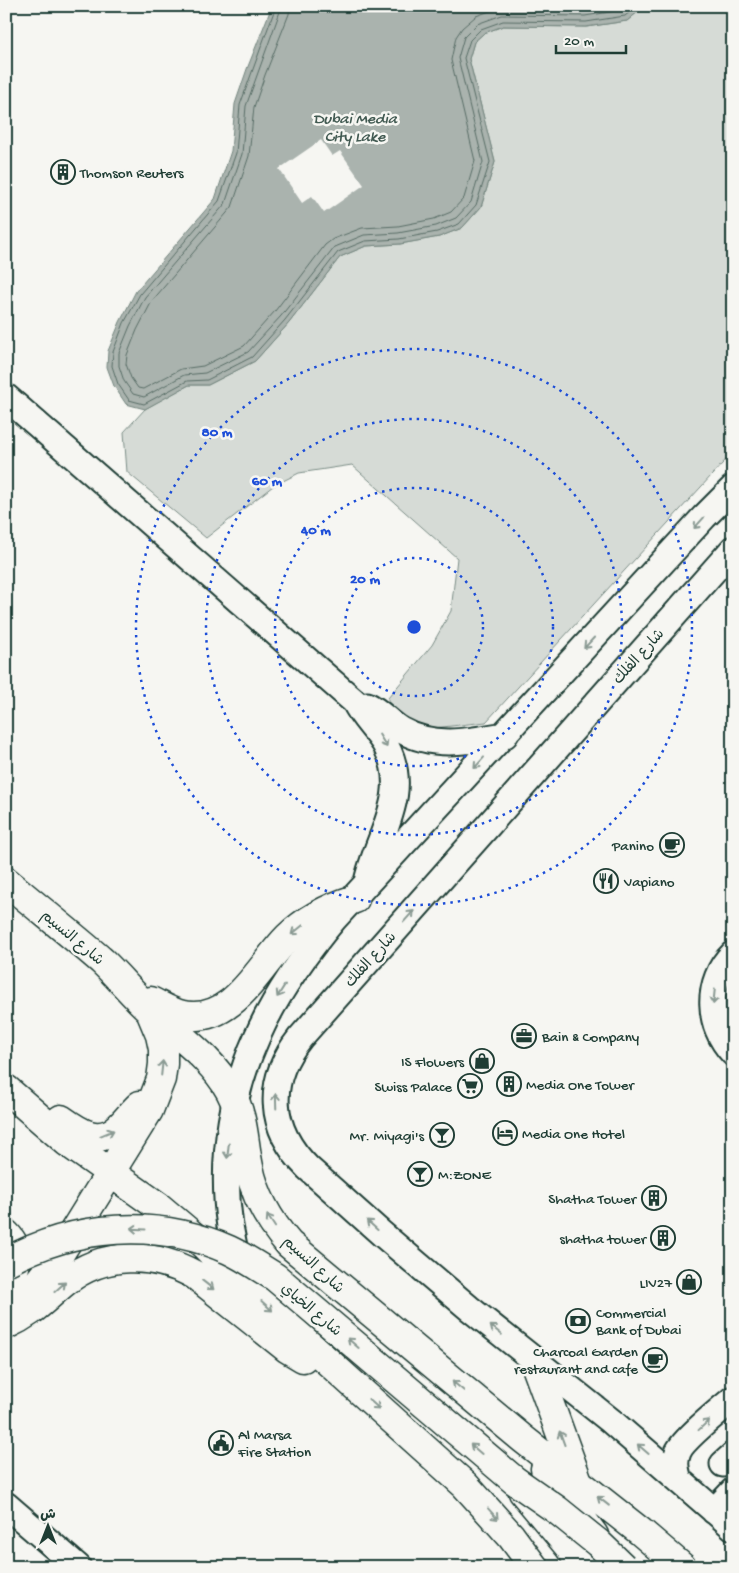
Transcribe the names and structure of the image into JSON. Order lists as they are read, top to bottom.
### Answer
{
  "streets": {
    "main road": ["شارع النسيم", "شارع الخياي"],
    "street": ["شارع الفلك"]
  },
  "water": ["Dubai Media City Lake"],
  "places": {
    "building": [
      "Thomson Reuters",
      "Media One Tower",
      "Shatha Tower",
      "shatha tower"
    ],
    "cafe": ["Panino", "Charcoal Garden restaurant and cafe"],
    "restaurant": ["Vapiano"],
    "office": ["Bain & Company"],
    "shop": ["IS Flowers", "LIV27"],
    "supermarket": ["Swiss Palace"],
    "hotel": ["Media One Hotel"],
    "bar": ["Mr. Miyagi's", "M:ZONE"],
    "bank": ["Commercial Bank of Dubai"],
    "public building": ["Al Marsa Fire Station"]
  },
  "scale_bar": "20 m",
  "north": "top",
  "rings": [
    "80 m",
    "60 m",
    "40 m",
    "20 m"
  ]
}
